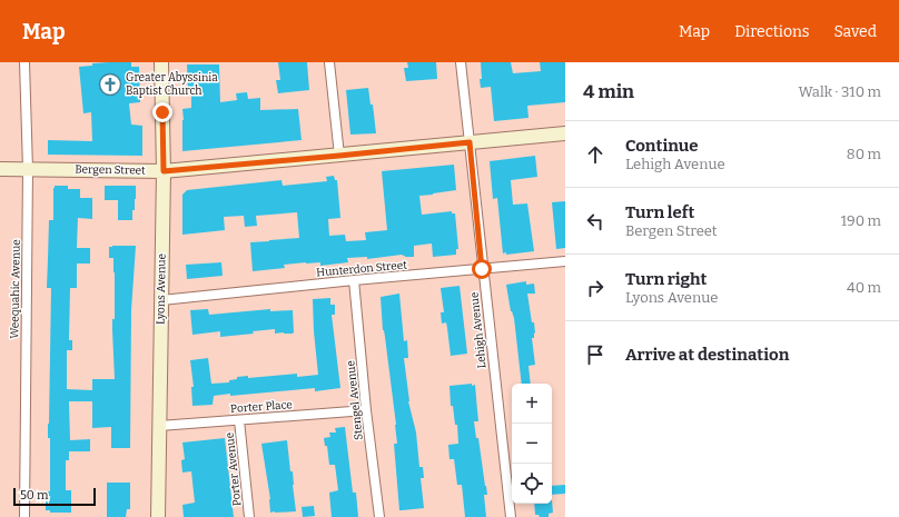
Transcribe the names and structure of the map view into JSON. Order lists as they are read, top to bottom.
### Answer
{
  "streets": {
    "main road": ["Bergen Street", "Lyons Avenue"],
    "street": [
      "Hunterdon Street",
      "Weequahic Avenue",
      "Lehigh Avenue",
      "Stengel Avenue",
      "Porter Place",
      "Porter Avenue"
    ]
  },
  "crossings": [
    ["Bergen Street", "Weequahic Avenue"],
    ["Bergen Street", "Lyons Avenue"],
    ["Bergen Street", "Lehigh Avenue"],
    ["Hunterdon Street", "Lyons Avenue"],
    ["Hunterdon Street", "Lehigh Avenue"],
    ["Hunterdon Street", "Stengel Avenue"],
    ["Lyons Avenue", "Porter Place"],
    ["Stengel Avenue", "Porter Place"],
    ["Porter Place", "Porter Avenue"]
  ],
  "places": {
    "church": ["Greater Abyssinia Baptist Church"]
  },
  "scale_bar": "50 m",
  "page": {
    "header": "Map",
    "nav": ["Map", "Directions", "Saved"],
    "heading": ["4 min", "Walk · 310 m"],
    "list": [
      ["Continue", "Lehigh Avenue", "80 m"],
      ["Turn left", "Bergen Street", "190 m"],
      ["Turn right", "Lyons Avenue", "40 m"],
      "Arrive at destination"
    ],
    "map_buttons": ["+", "−"],
    "scale": "50 m"
  }
}
